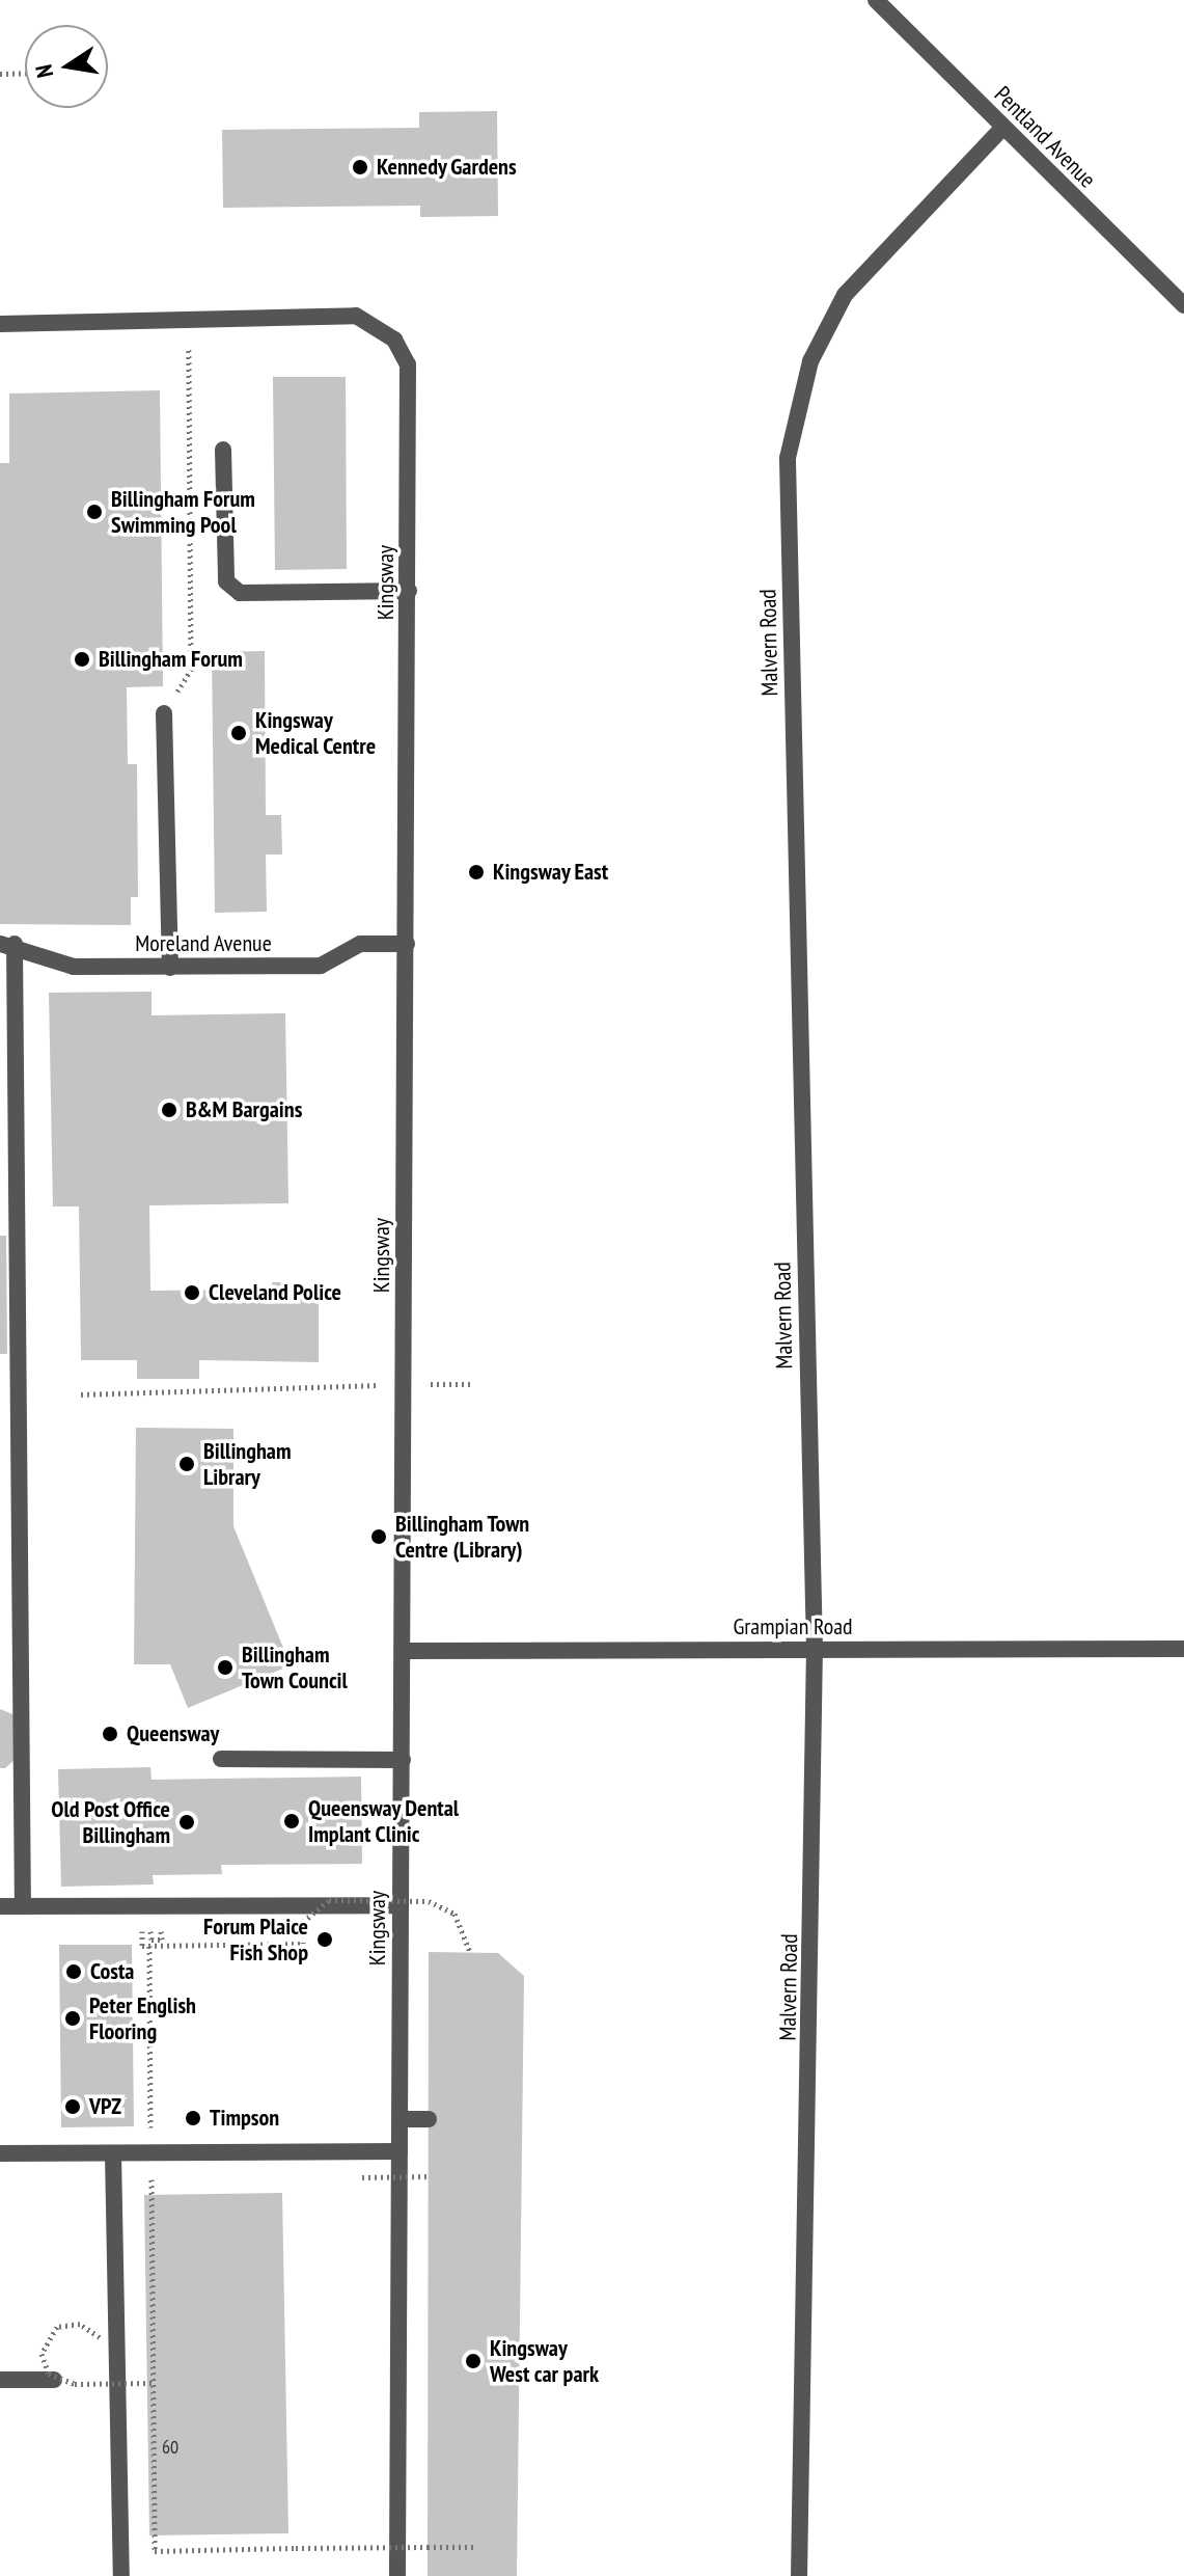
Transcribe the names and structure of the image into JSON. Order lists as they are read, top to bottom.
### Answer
{
  "streets": {
    "street": [
      "Pentland Avenue",
      "Kingsway",
      "Malvern Road",
      "Moreland Avenue",
      "Grampian Road"
    ]
  },
  "crossings": [
    ["Pentland Avenue", "Malvern Road"],
    ["Kingsway", "Moreland Avenue"],
    ["Kingsway", "Grampian Road"],
    ["Malvern Road", "Grampian Road"]
  ],
  "places": [
    "Kennedy Gardens",
    "Billingham Forum Swimming Pool",
    "Billingham Forum",
    "Kingsway Medical Centre",
    "Kingsway East",
    "B&M Bargains",
    "Cleveland Police",
    "Billingham Library",
    "Billingham Town Centre (Library)",
    "Billingham Town Council",
    "Queensway",
    "Queensway Dental Implant Clinic",
    "Old Post Office Billingham",
    "Forum Plaice Fish Shop",
    "Costa",
    "Peter English Flooring",
    "VPZ",
    "Timpson",
    "Kingsway West car park"
  ],
  "house_numbers": ["60"],
  "north": "left"
}
